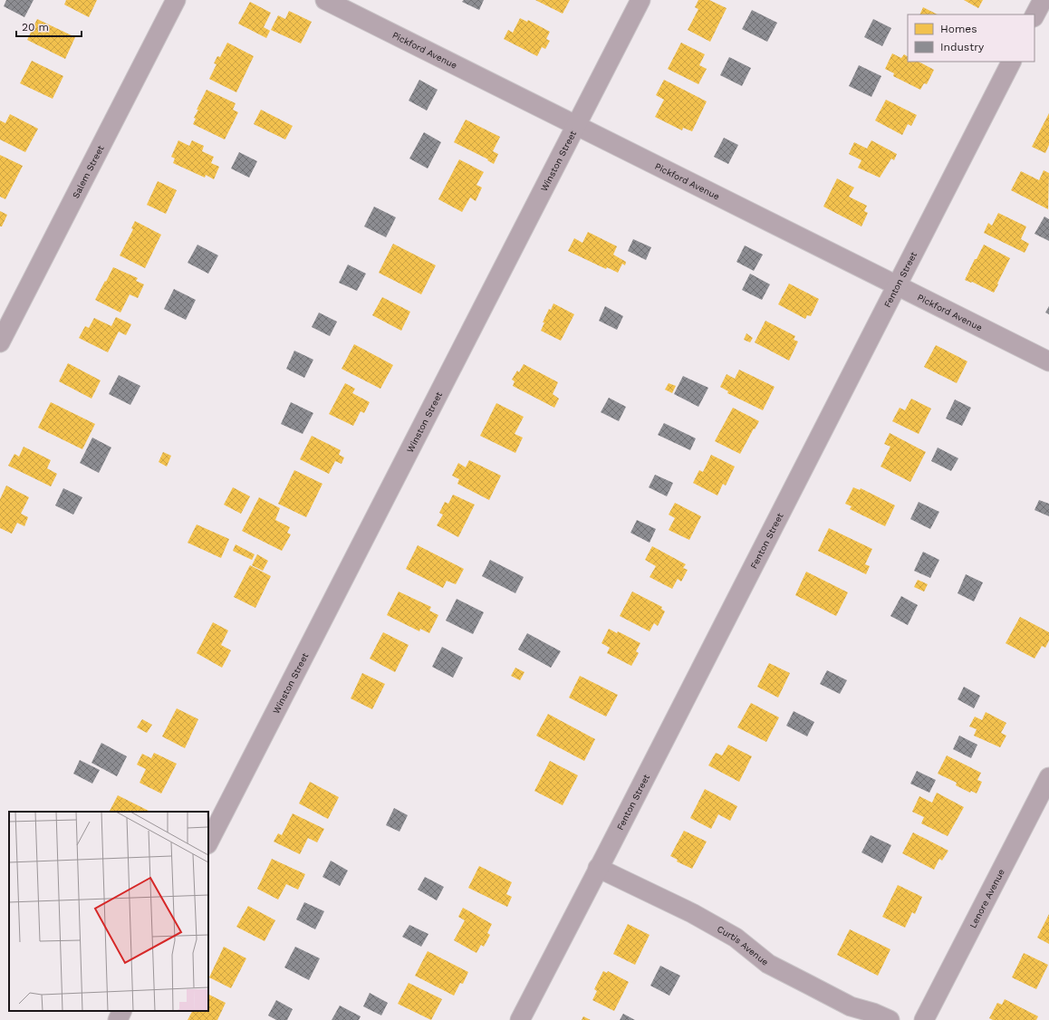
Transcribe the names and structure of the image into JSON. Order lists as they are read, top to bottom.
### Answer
{
  "streets": {
    "street": [
      "Pickford Avenue",
      "Winston Street",
      "Salem Street",
      "Fenton Street",
      "Lenore Avenue",
      "Curtis Avenue"
    ]
  },
  "crossings": [
    ["Pickford Avenue", "Winston Street"],
    ["Pickford Avenue", "Fenton Street"],
    ["Fenton Street", "Curtis Avenue"]
  ],
  "legend": ["Homes", "Industry"],
  "scale_bar": "20 m"
}
